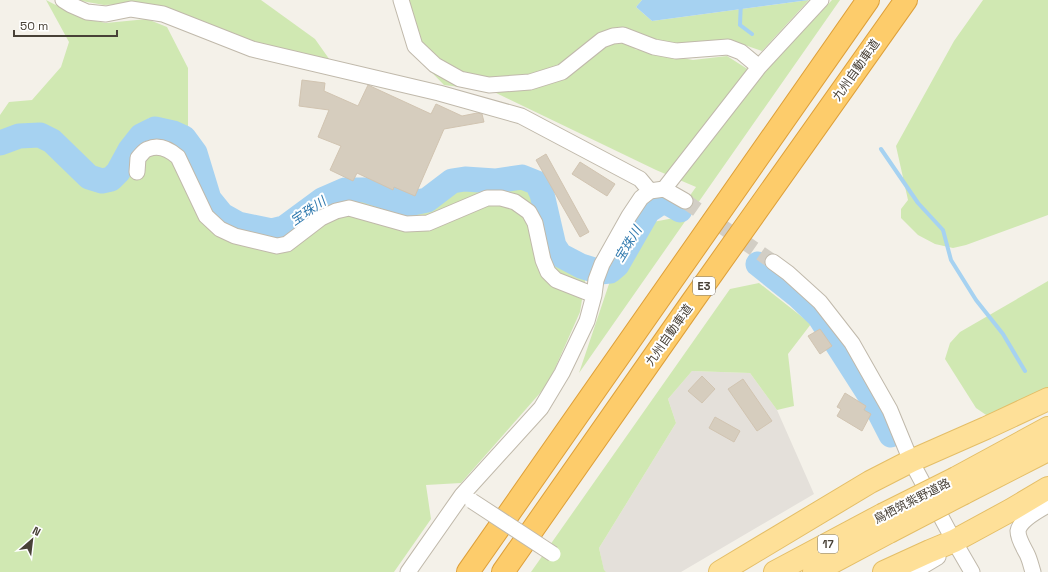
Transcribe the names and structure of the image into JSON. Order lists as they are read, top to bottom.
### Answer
{
  "streets": {
    "highway": ["九州自動車道", "E3"],
    "main road": ["鳥栖筑紫野道路", "17"]
  },
  "water": ["宝珠川"],
  "scale_bar": "50 m",
  "north": "top right"
}
